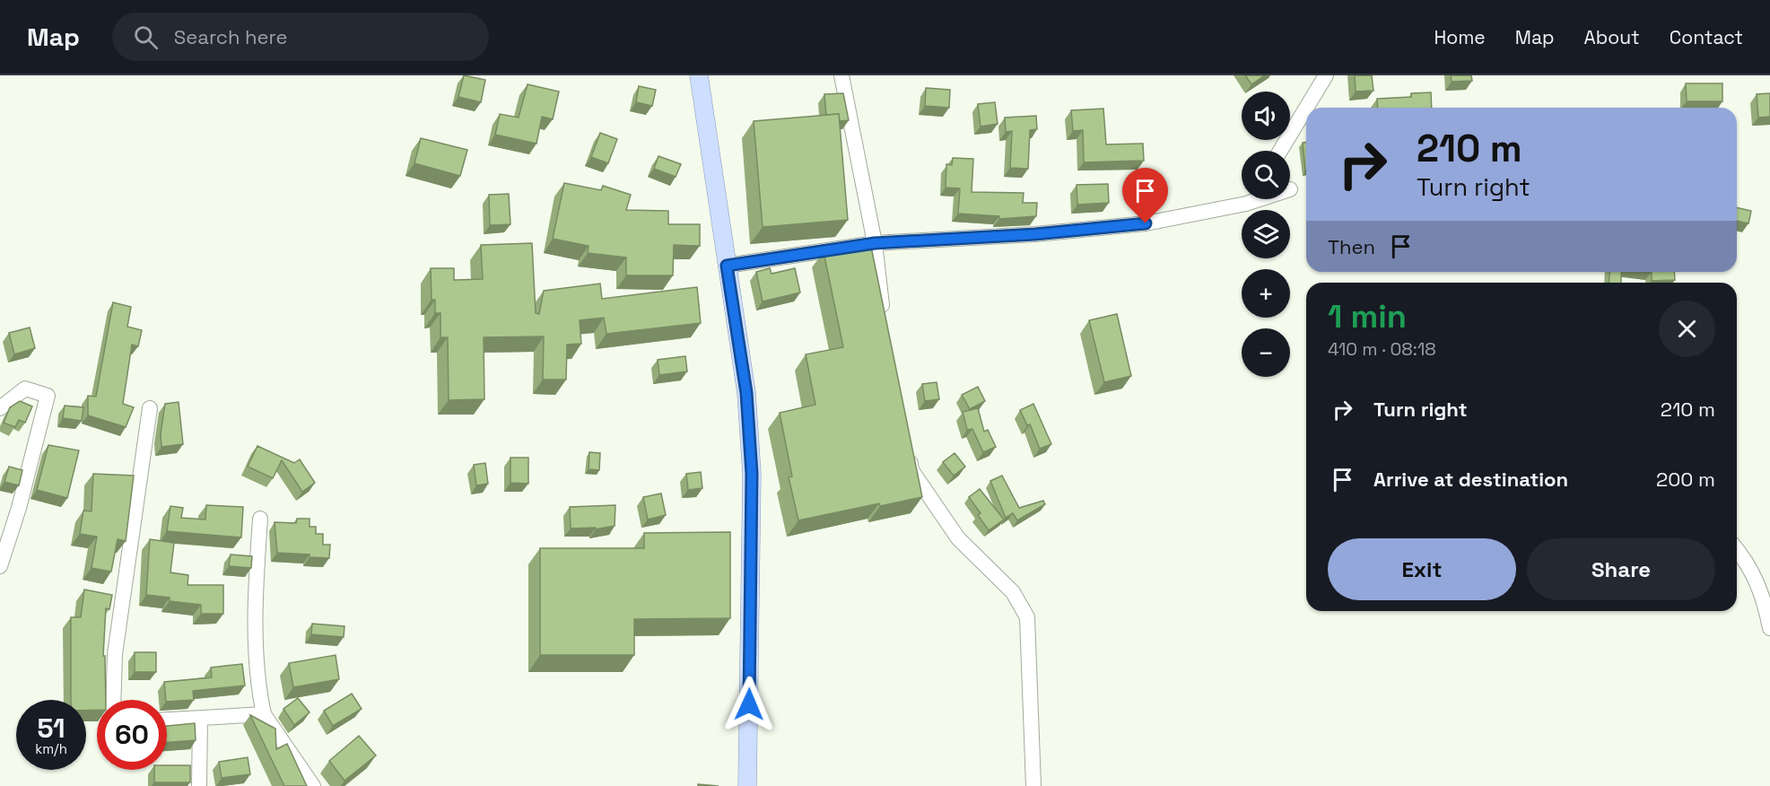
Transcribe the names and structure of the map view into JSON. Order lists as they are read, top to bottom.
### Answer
{
  "page": {
    "header": "Map",
    "search": "Search here",
    "nav": [
      "Home",
      "Map",
      "About",
      "Contact"
    ],
    "map_buttons": ["+", "−"],
    "turn": ["210 m", "Turn right"],
    "then": "Then",
    "heading": ["1 min", "410 m · 08:18"],
    "list": [
      {
        "name": "Turn right",
        "value": "210 m"
      },
      {
        "name": "Arrive at destination",
        "value": "200 m"
      }
    ],
    "buttons": ["Exit", "Share"],
    "speed": "51 km/h",
    "limit": "60"
  }
}
